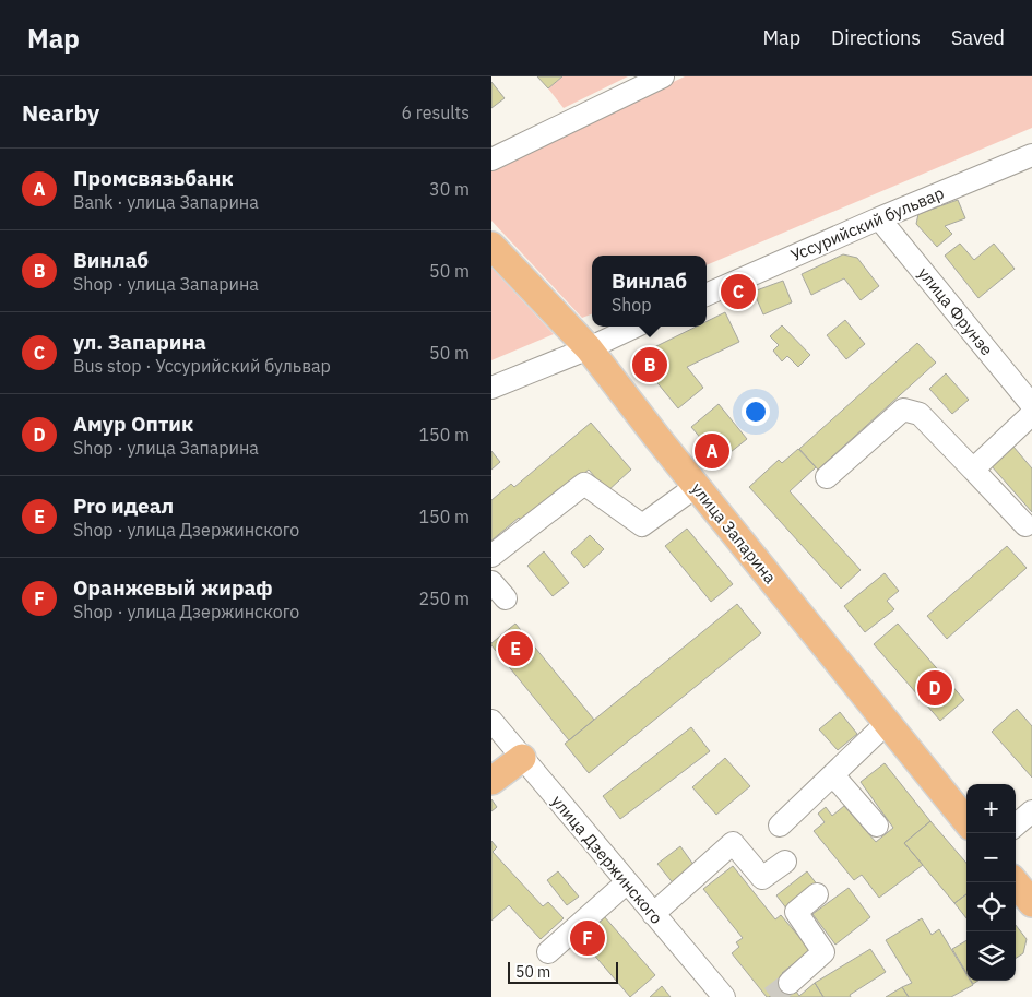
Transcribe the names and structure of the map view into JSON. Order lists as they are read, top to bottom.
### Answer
{
  "streets": {
    "main road": ["улица Запарина"],
    "street": ["Уссурийский бульвар", "улица Фрунзе", "улица Дзержинского"]
  },
  "crossings": [
    ["Уссурийский бульвар", "улица Фрунзе"]
  ],
  "scale_bar": "50 m",
  "page": {
    "header": "Map",
    "nav": ["Map", "Directions", "Saved"],
    "heading": ["Nearby", "6 results"],
    "list": [
      {
        "mark": "A",
        "name": "Промсвязьбанк",
        "note": "Bank · улица Запарина",
        "value": "30 m"
      },
      {
        "mark": "B",
        "name": "Винлаб",
        "note": "Shop · улица Запарина",
        "value": "50 m"
      },
      {
        "mark": "C",
        "name": "ул. Запарина",
        "note": "Bus stop · Уссурийский бульвар",
        "value": "50 m"
      },
      {
        "mark": "D",
        "name": "Амур Оптик",
        "note": "Shop · улица Запарина",
        "value": "150 m"
      },
      {
        "mark": "E",
        "name": "Pro идеал",
        "note": "Shop · улица Дзержинского",
        "value": "150 m"
      },
      {
        "mark": "F",
        "name": "Оранжевый жираф",
        "note": "Shop · улица Дзержинского",
        "value": "250 m"
      }
    ],
    "popup": ["Винлаб", "Shop"],
    "pins": [
      "C",
      "B",
      "A",
      "E",
      "D",
      "F"
    ],
    "map_buttons": ["+", "−"],
    "scale": "50 m"
  }
}
